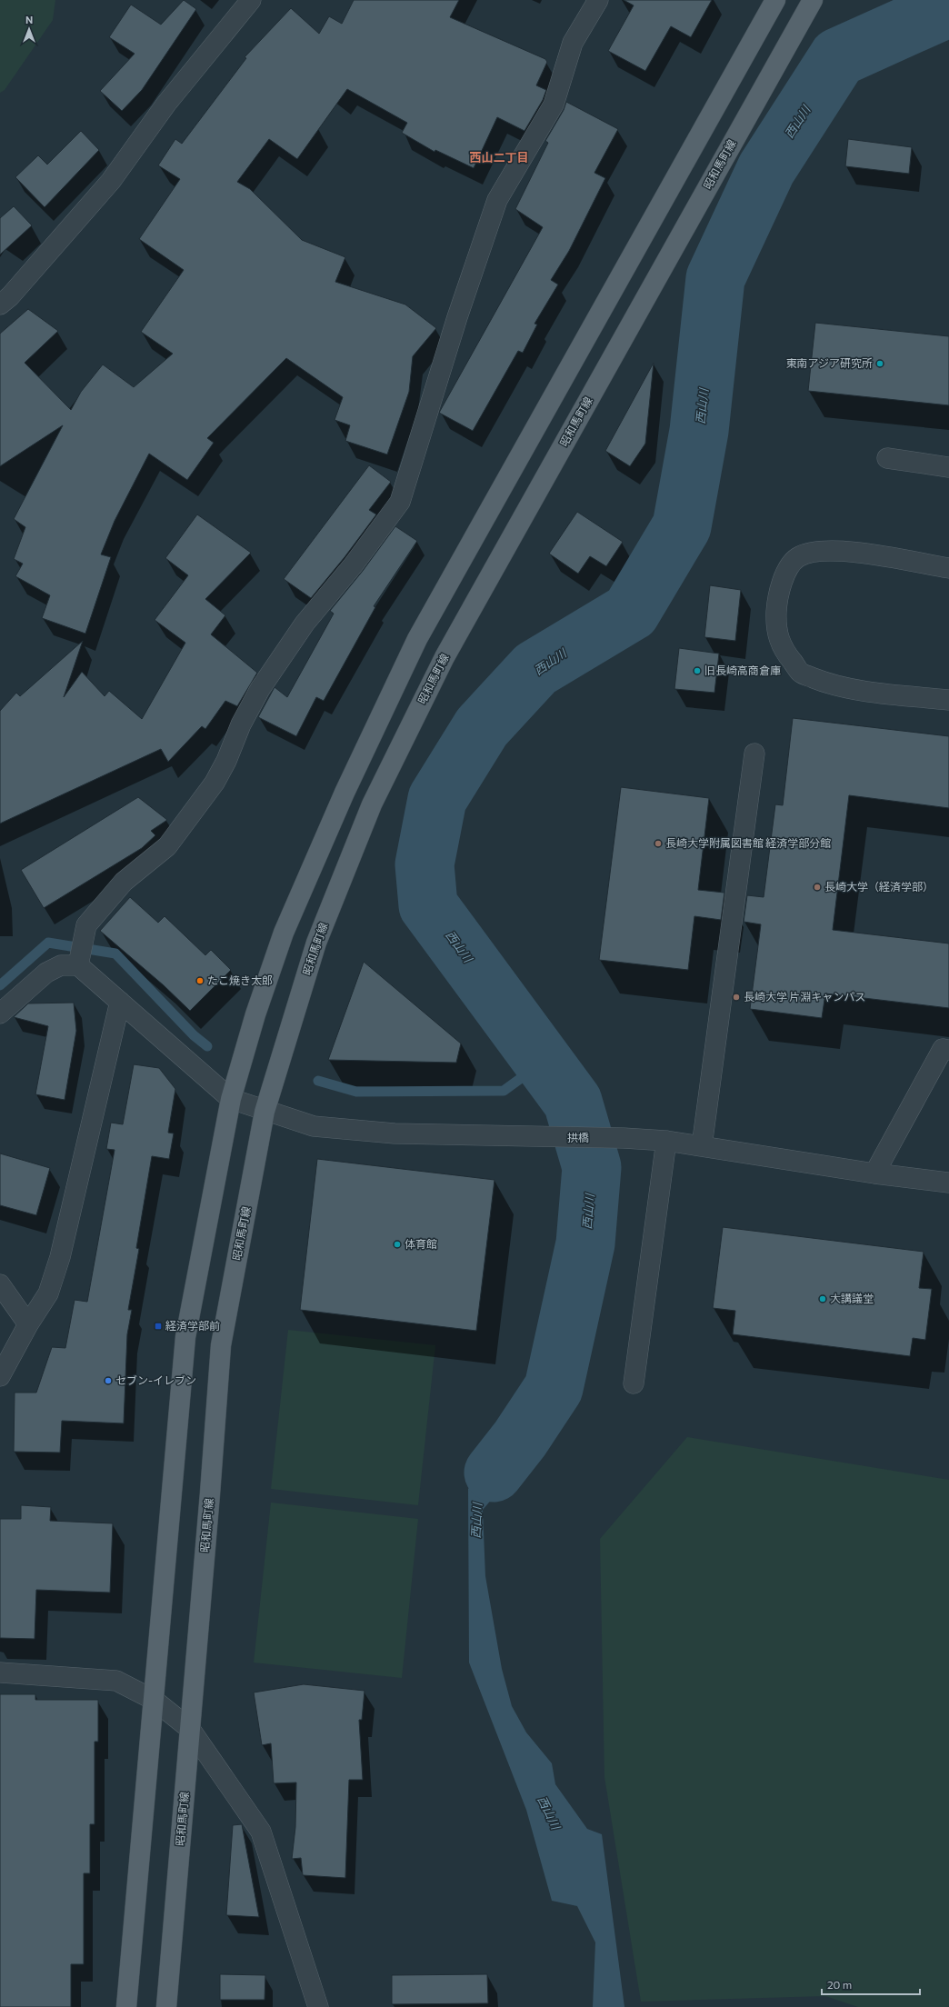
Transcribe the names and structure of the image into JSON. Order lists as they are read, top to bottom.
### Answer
{
  "streets": {
    "main road": ["昭和馬町線"],
    "street": ["拱橋"]
  },
  "crossings": [
    ["昭和馬町線", "拱橋"]
  ],
  "districts": ["西山二丁目"],
  "water": ["西山川"],
  "places": {
    "other": [
      "東南アジア研究所",
      "旧長崎高商倉庫",
      "長崎大学附属図書館 経済学部分館",
      "長崎大学（経済学部）",
      "たこ焼き太郎",
      "長崎大学 片淵キャンパス",
      "体育館",
      "大講議堂",
      "セブン-イレブン"
    ],
    "transit": ["経済学部前"]
  },
  "scale_bar": "20 m",
  "north": "top"
}
